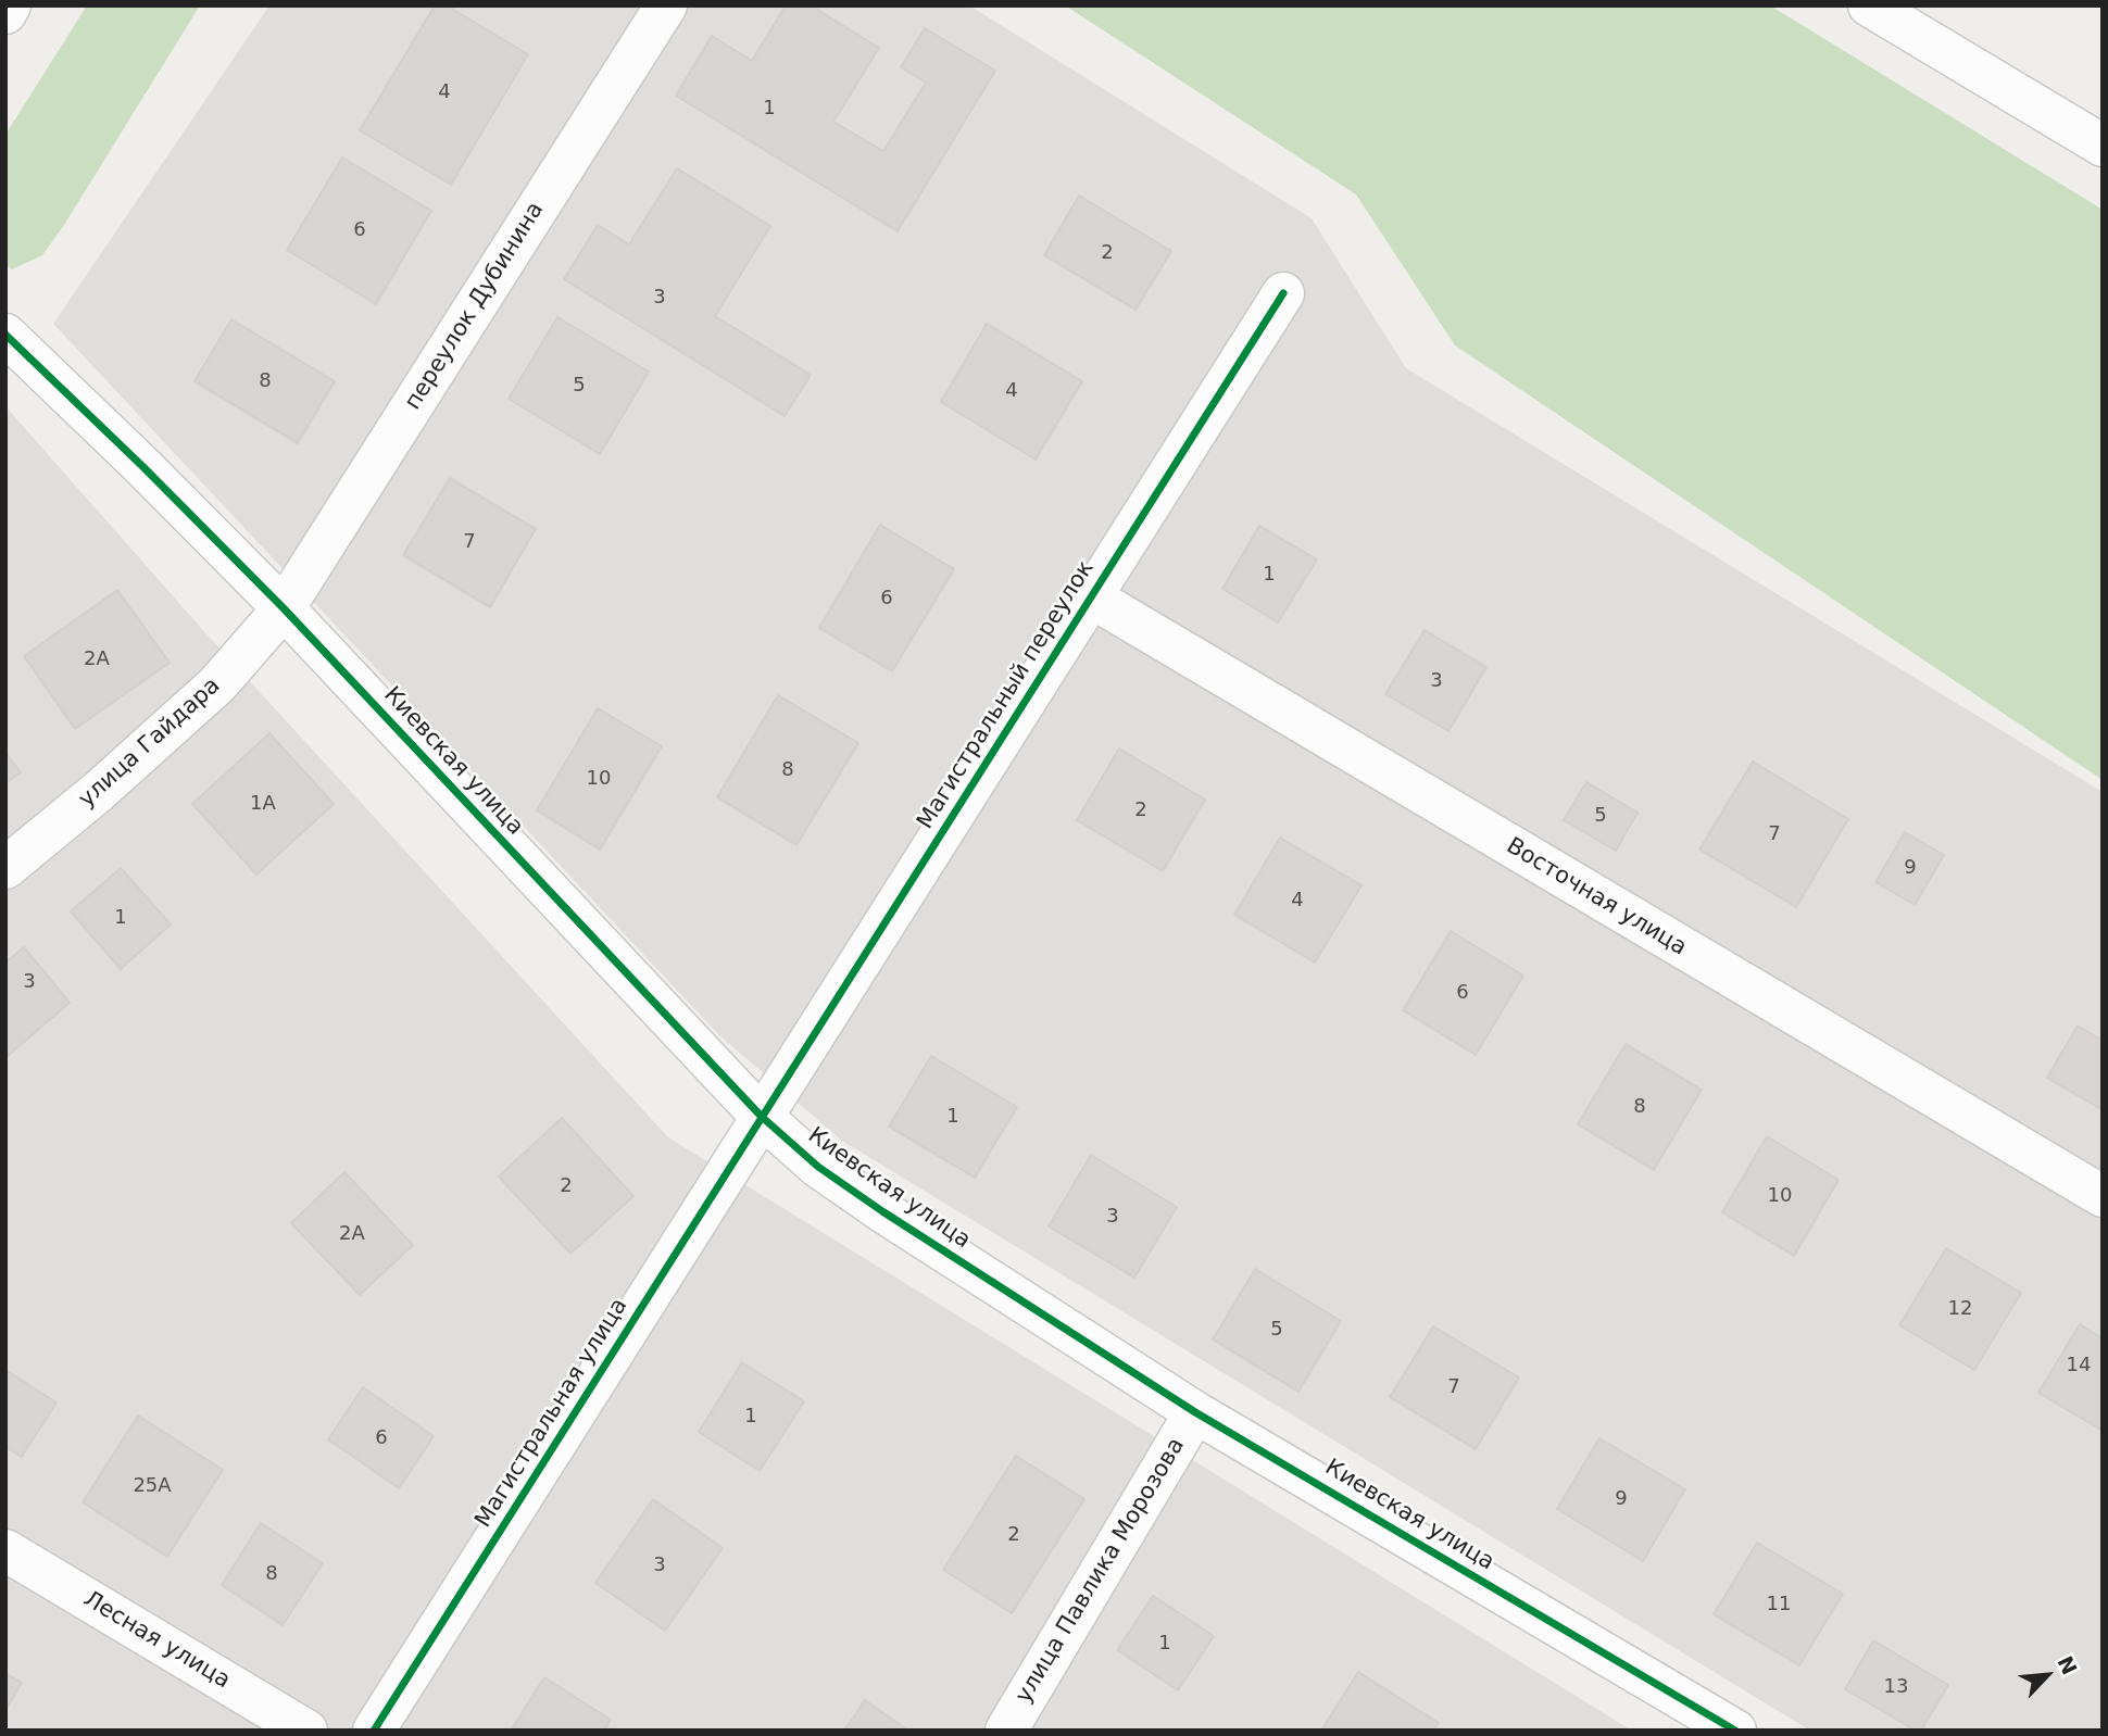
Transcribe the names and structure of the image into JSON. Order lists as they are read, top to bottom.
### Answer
{
  "streets": {
    "street": [
      "переулок Дубинина",
      "Магистральный переулок",
      "улица Гайдара",
      "Киевская улица",
      "Восточная улица",
      "Магистральная улица",
      "улица Павлика Морозова",
      "Лесная улица"
    ]
  },
  "crossings": [
    ["переулок Дубинина", "улица Гайдара"],
    ["переулок Дубинина", "Киевская улица"],
    ["Магистральный переулок", "Киевская улица"],
    ["Магистральный переулок", "Восточная улица"],
    ["Магистральный переулок", "Магистральная улица"],
    ["улица Гайдара", "Киевская улица"],
    ["Киевская улица", "Магистральная улица"],
    ["Киевская улица", "улица Павлика Морозова"]
  ],
  "house_numbers": [
    "4",
    "1",
    "6",
    "2",
    "3",
    "8",
    "5",
    "4",
    "7",
    "1",
    "6",
    "2А",
    "3",
    "8",
    "10",
    "1А",
    "2",
    "5",
    "7",
    "9",
    "4",
    "1",
    "3",
    "6",
    "8",
    "1",
    "2",
    "10",
    "3",
    "2А",
    "12",
    "5",
    "14",
    "7",
    "1",
    "6",
    "25А",
    "9",
    "2",
    "3",
    "8",
    "11",
    "1",
    "13"
  ],
  "north": "top right"
}
